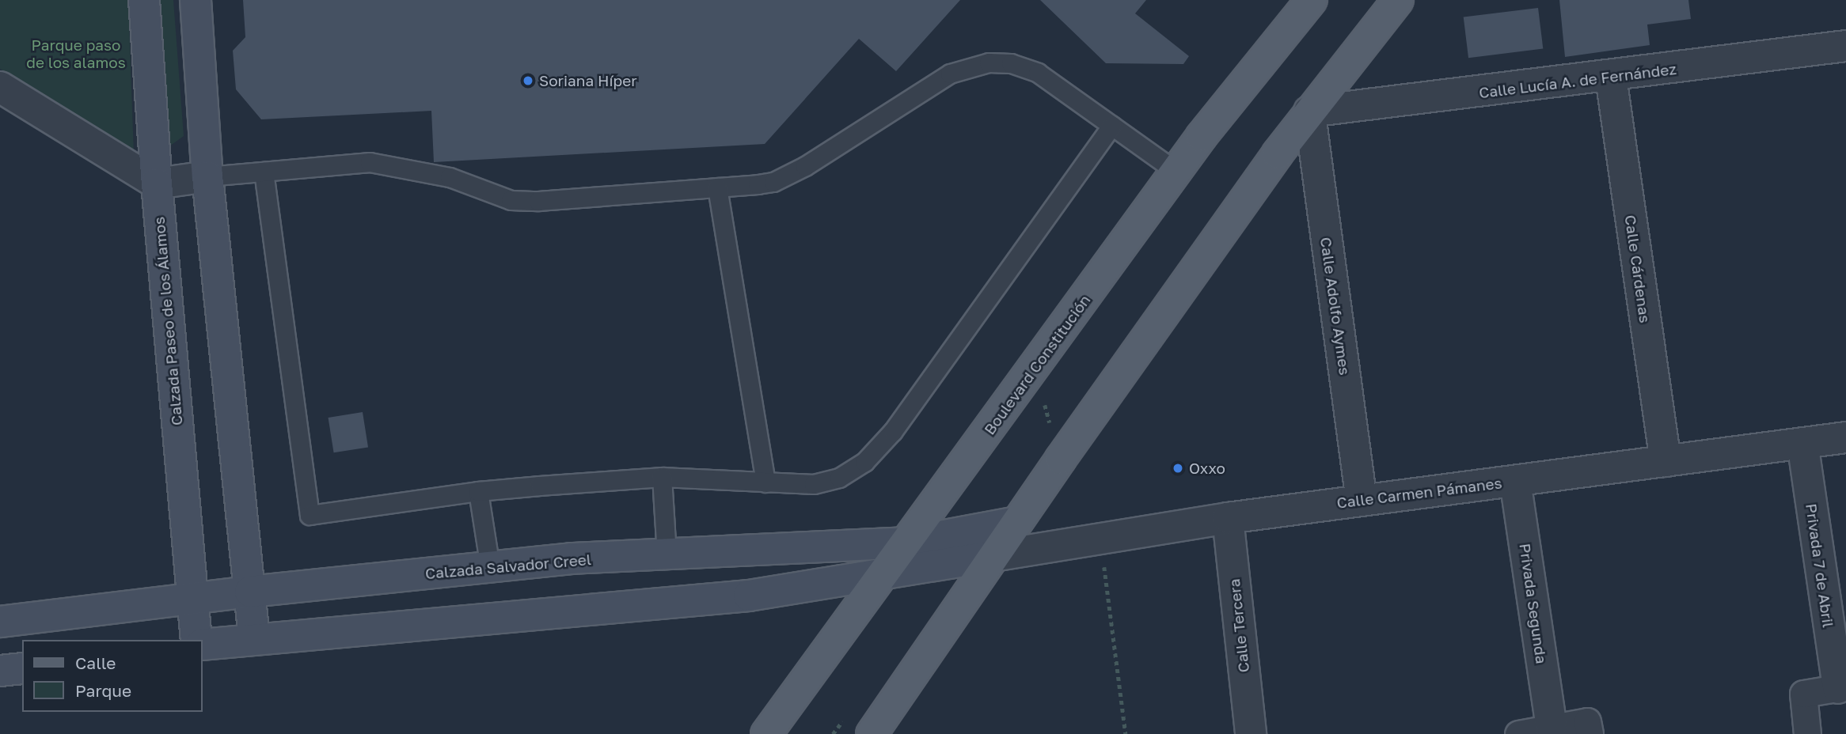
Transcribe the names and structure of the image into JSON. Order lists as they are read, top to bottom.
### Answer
{
  "streets": {
    "main road": ["Calzada Paseo de los Álamos", "Boulevard Constitución", "Calzada Salvador Creel"],
    "street": [
      "Calle Lucía A. de Fernández",
      "Calle Cárdenas",
      "Calle Adolfo Aymes",
      "Calle Carmen Pámanes",
      "Privada 7 de Abril",
      "Privada Segunda",
      "Calle Tercera"
    ]
  },
  "crossings": [
    ["Calle Lucía A. de Fernández", "Calle Cárdenas"],
    ["Calle Lucía A. de Fernández", "Calle Adolfo Aymes"],
    ["Calle Cárdenas", "Calle Carmen Pámanes"],
    ["Calle Adolfo Aymes", "Calle Carmen Pámanes"],
    ["Calzada Paseo de los Álamos", "Calzada Salvador Creel"],
    ["Boulevard Constitución", "Calzada Salvador Creel"],
    ["Calle Carmen Pámanes", "Privada 7 de Abril"],
    ["Calle Carmen Pámanes", "Privada Segunda"],
    ["Calle Carmen Pámanes", "Calle Tercera"]
  ],
  "parks": ["Parque paso de los alamos"],
  "places": ["Soriana Híper", "Oxxo"],
  "legend": ["Calle", "Parque"]
}
